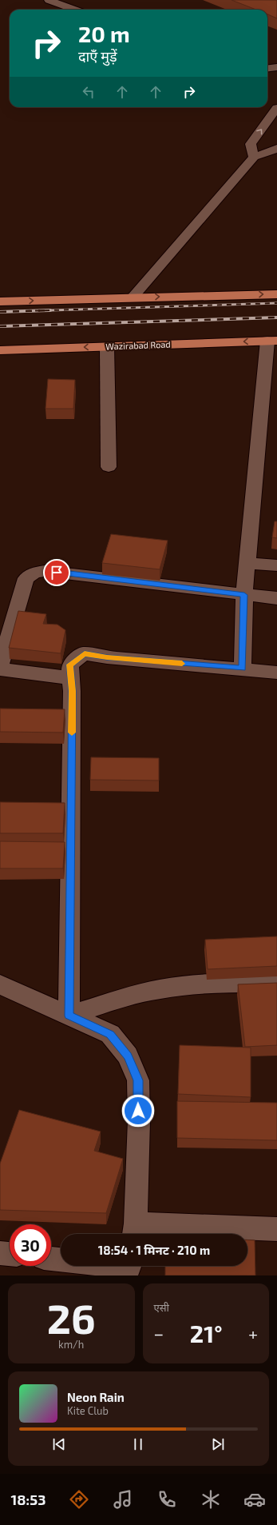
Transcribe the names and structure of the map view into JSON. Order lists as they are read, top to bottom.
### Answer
{
  "streets": {
    "highway": ["Wazirabad Road"]
  },
  "page": {
    "turn": ["20 m", "दाएँ मुड़ें"],
    "limit": "30",
    "trip": "18:54 · 1 मिनट · 210 m",
    "tile": [
      ["26", "km/h"],
      "एसी"
    ],
    "heat": ["−", "21°", "+"],
    "song": ["Neon Rain", "Kite Club"],
    "tabs": "18:53"
  }
}
